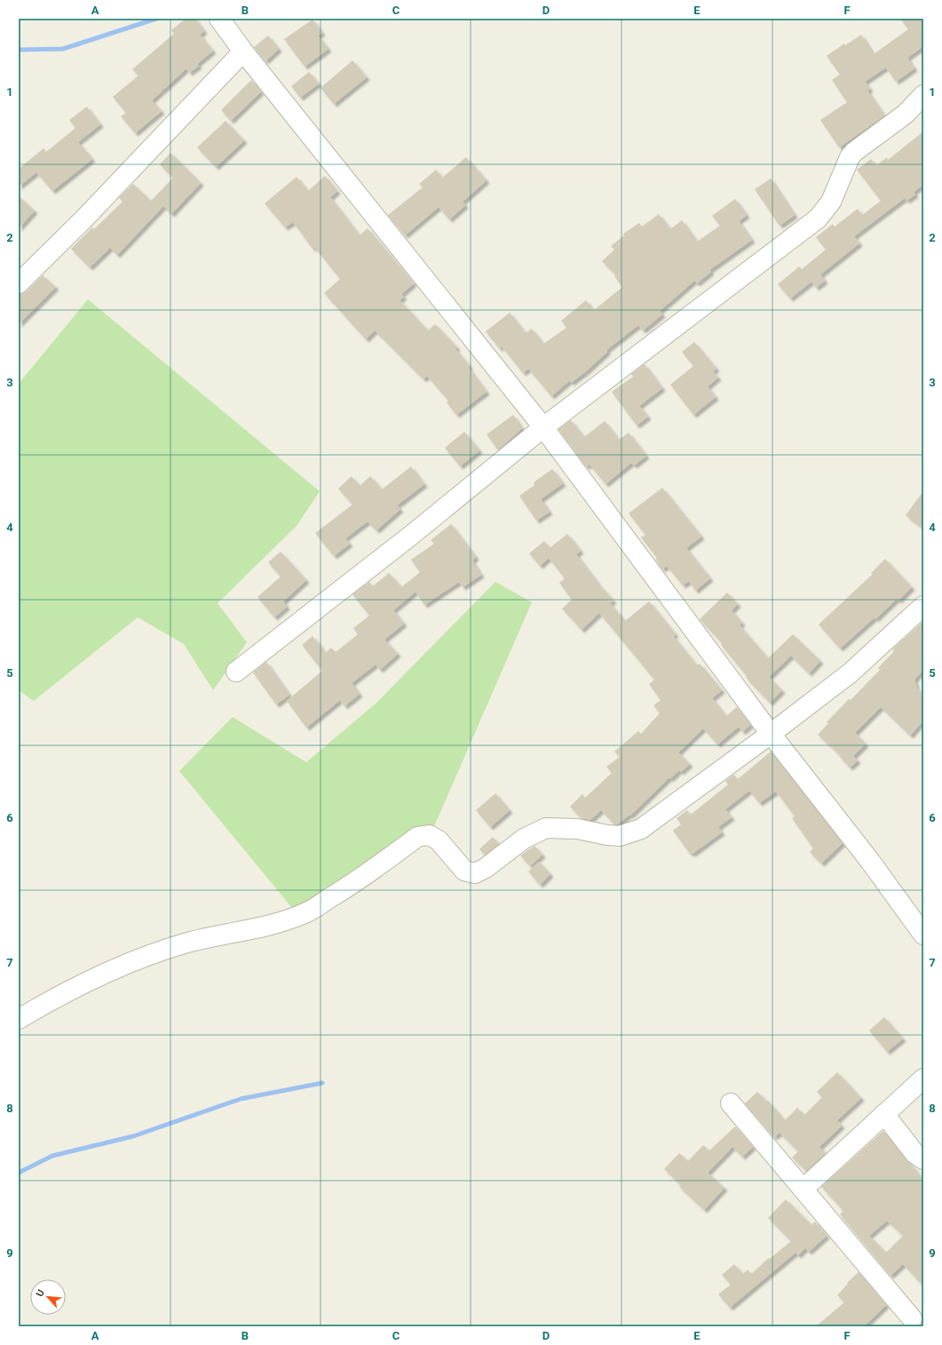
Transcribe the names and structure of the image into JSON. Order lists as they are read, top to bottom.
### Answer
{
  "north": "top left",
  "grid": {
    "columns": [
      "A",
      "B",
      "C",
      "D",
      "E",
      "F"
    ],
    "rows": [
      "1",
      "2",
      "3",
      "4",
      "5",
      "6",
      "7",
      "8",
      "9"
    ]
  }
}
